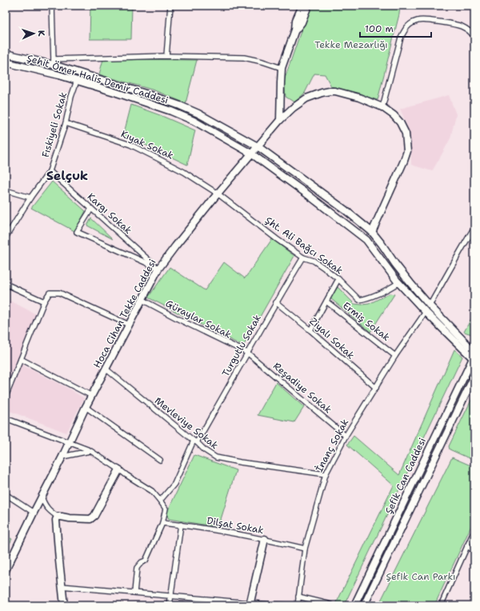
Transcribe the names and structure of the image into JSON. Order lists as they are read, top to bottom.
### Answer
{
  "streets": {
    "main road": ["Şehit Ömer Halis Demir Caddesi", "Hoca Cihan Tekke Caddesi", "Şefik Can Caddesi"],
    "street": [
      "Fıskiyeli Sokak",
      "Kıyak Sokak",
      "Kargı Sokak",
      "Şht. Ali Bağcı Sokak",
      "Güraylar Sokak",
      "Ermiş Sokak",
      "Ziyalı Sokak",
      "Turgutlu Sokak",
      "Reşadiye Sokak",
      "Mevleviye Sokak",
      "İnanç Sokak",
      "Dilşat Sokak"
    ]
  },
  "crossings": [
    ["Şehit Ömer Halis Demir Caddesi", "Fıskiyeli Sokak"],
    ["Şehit Ömer Halis Demir Caddesi", "Şht. Ali Bağcı Sokak"],
    ["Şehit Ömer Halis Demir Caddesi", "Hoca Cihan Tekke Caddesi"],
    ["Şehit Ömer Halis Demir Caddesi", "İnanç Sokak"],
    ["Şehit Ömer Halis Demir Caddesi", "Şefik Can Caddesi"],
    ["Fıskiyeli Sokak", "Kıyak Sokak"],
    ["Fıskiyeli Sokak", "Kargı Sokak"],
    ["Kıyak Sokak", "Şht. Ali Bağcı Sokak"],
    ["Kıyak Sokak", "Hoca Cihan Tekke Caddesi"],
    ["Kargı Sokak", "Hoca Cihan Tekke Caddesi"],
    ["Şht. Ali Bağcı Sokak", "Hoca Cihan Tekke Caddesi"],
    ["Şht. Ali Bağcı Sokak", "Turgutlu Sokak"],
    ["Hoca Cihan Tekke Caddesi", "Güraylar Sokak"],
    ["Hoca Cihan Tekke Caddesi", "Mevleviye Sokak"],
    ["Güraylar Sokak", "Turgutlu Sokak"],
    ["Güraylar Sokak", "Reşadiye Sokak"],
    ["Ermiş Sokak", "İnanç Sokak"],
    ["Ziyalı Sokak", "Turgutlu Sokak"],
    ["Ziyalı Sokak", "İnanç Sokak"],
    ["Turgutlu Sokak", "Reşadiye Sokak"],
    ["Turgutlu Sokak", "Mevleviye Sokak"],
    ["Reşadiye Sokak", "İnanç Sokak"],
    ["Mevleviye Sokak", "İnanç Sokak"],
    ["İnanç Sokak", "Dilşat Sokak"]
  ],
  "districts": ["Selçuk"],
  "parks": ["Tekke Mezarlığı", "Şefik Can Parkı"],
  "scale_bar": "100 m",
  "north": "right"
}
